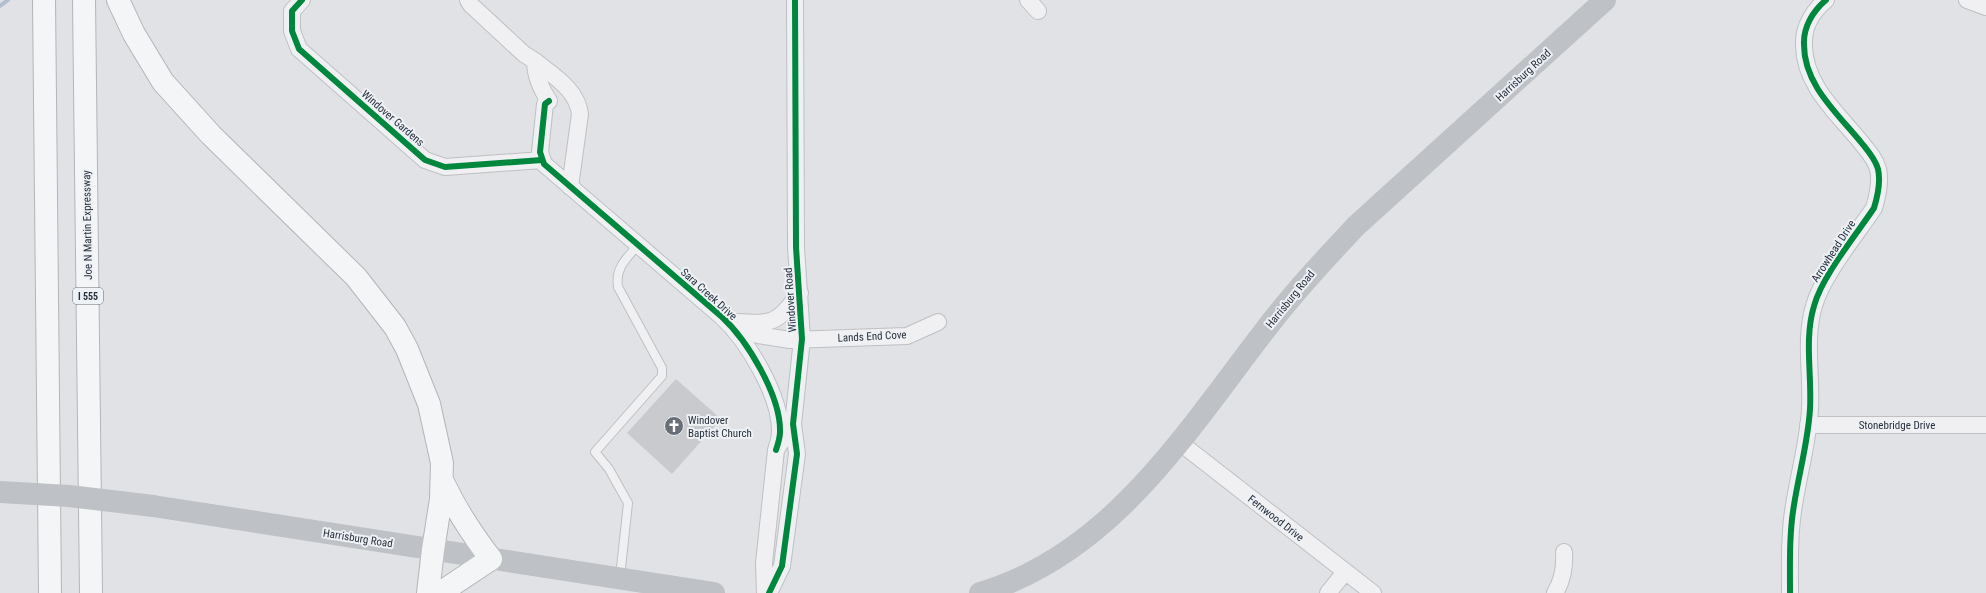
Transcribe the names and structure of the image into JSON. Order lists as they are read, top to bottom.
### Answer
{
  "streets": {
    "highway": ["Joe N Martin Expressway", "I 555"],
    "main road": ["Harrisburg Road"],
    "street": [
      "Windover Gardens",
      "Arrowhead Drive",
      "Sara Creek Drive",
      "Windover Road",
      "Lands End Cove",
      "Stonebridge Drive",
      "Fernwood Drive"
    ]
  },
  "crossings": [
    ["Harrisburg Road", "Fernwood Drive"],
    ["Arrowhead Drive", "Stonebridge Drive"],
    ["Sara Creek Drive", "Windover Road"],
    ["Sara Creek Drive", "Lands End Cove"],
    ["Windover Road", "Lands End Cove"]
  ],
  "places": {
    "church": ["Windover Baptist Church"]
  }
}
